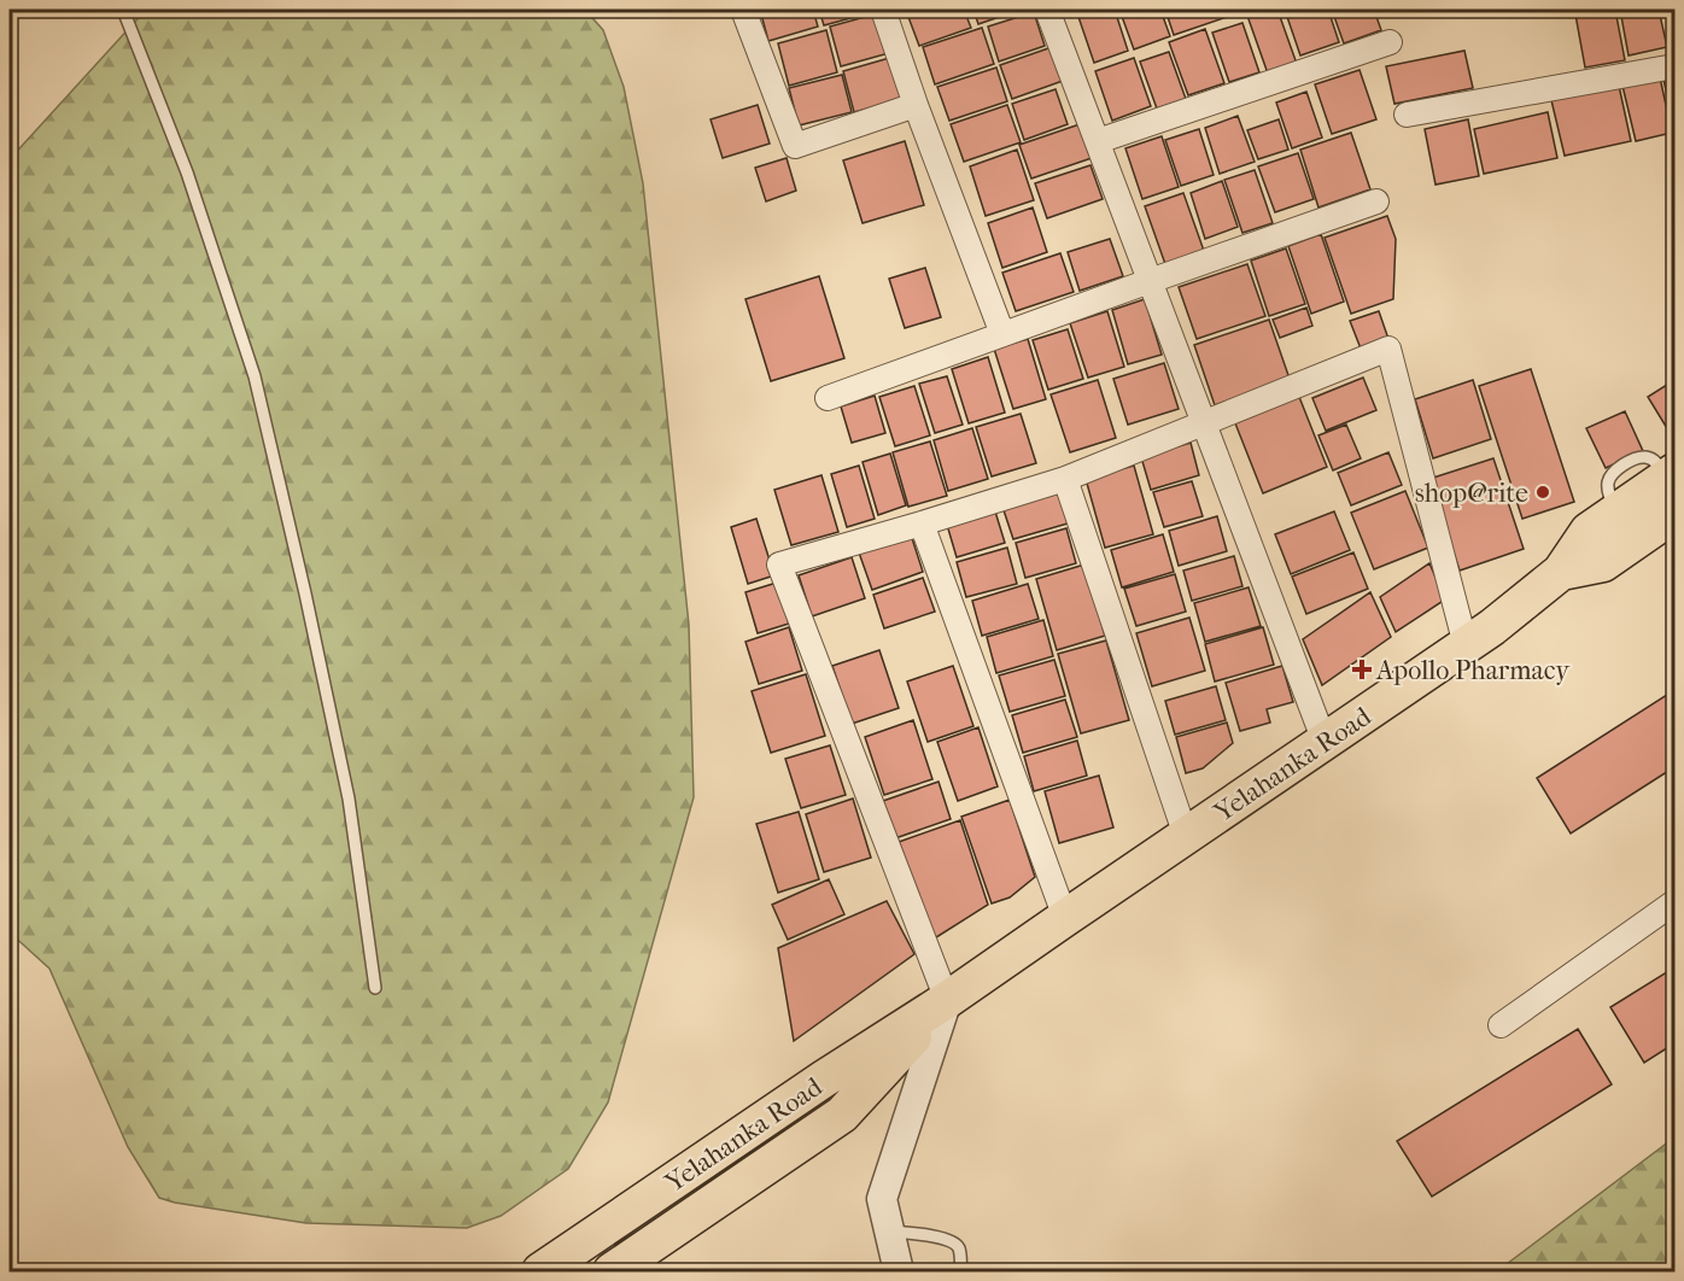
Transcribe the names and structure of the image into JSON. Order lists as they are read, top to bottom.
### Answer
{
  "streets": {
    "main road": ["Yelahanka Road"]
  },
  "places": {
    "other": ["shop@rite"],
    "health": ["Apollo Pharmacy"]
  }
}
